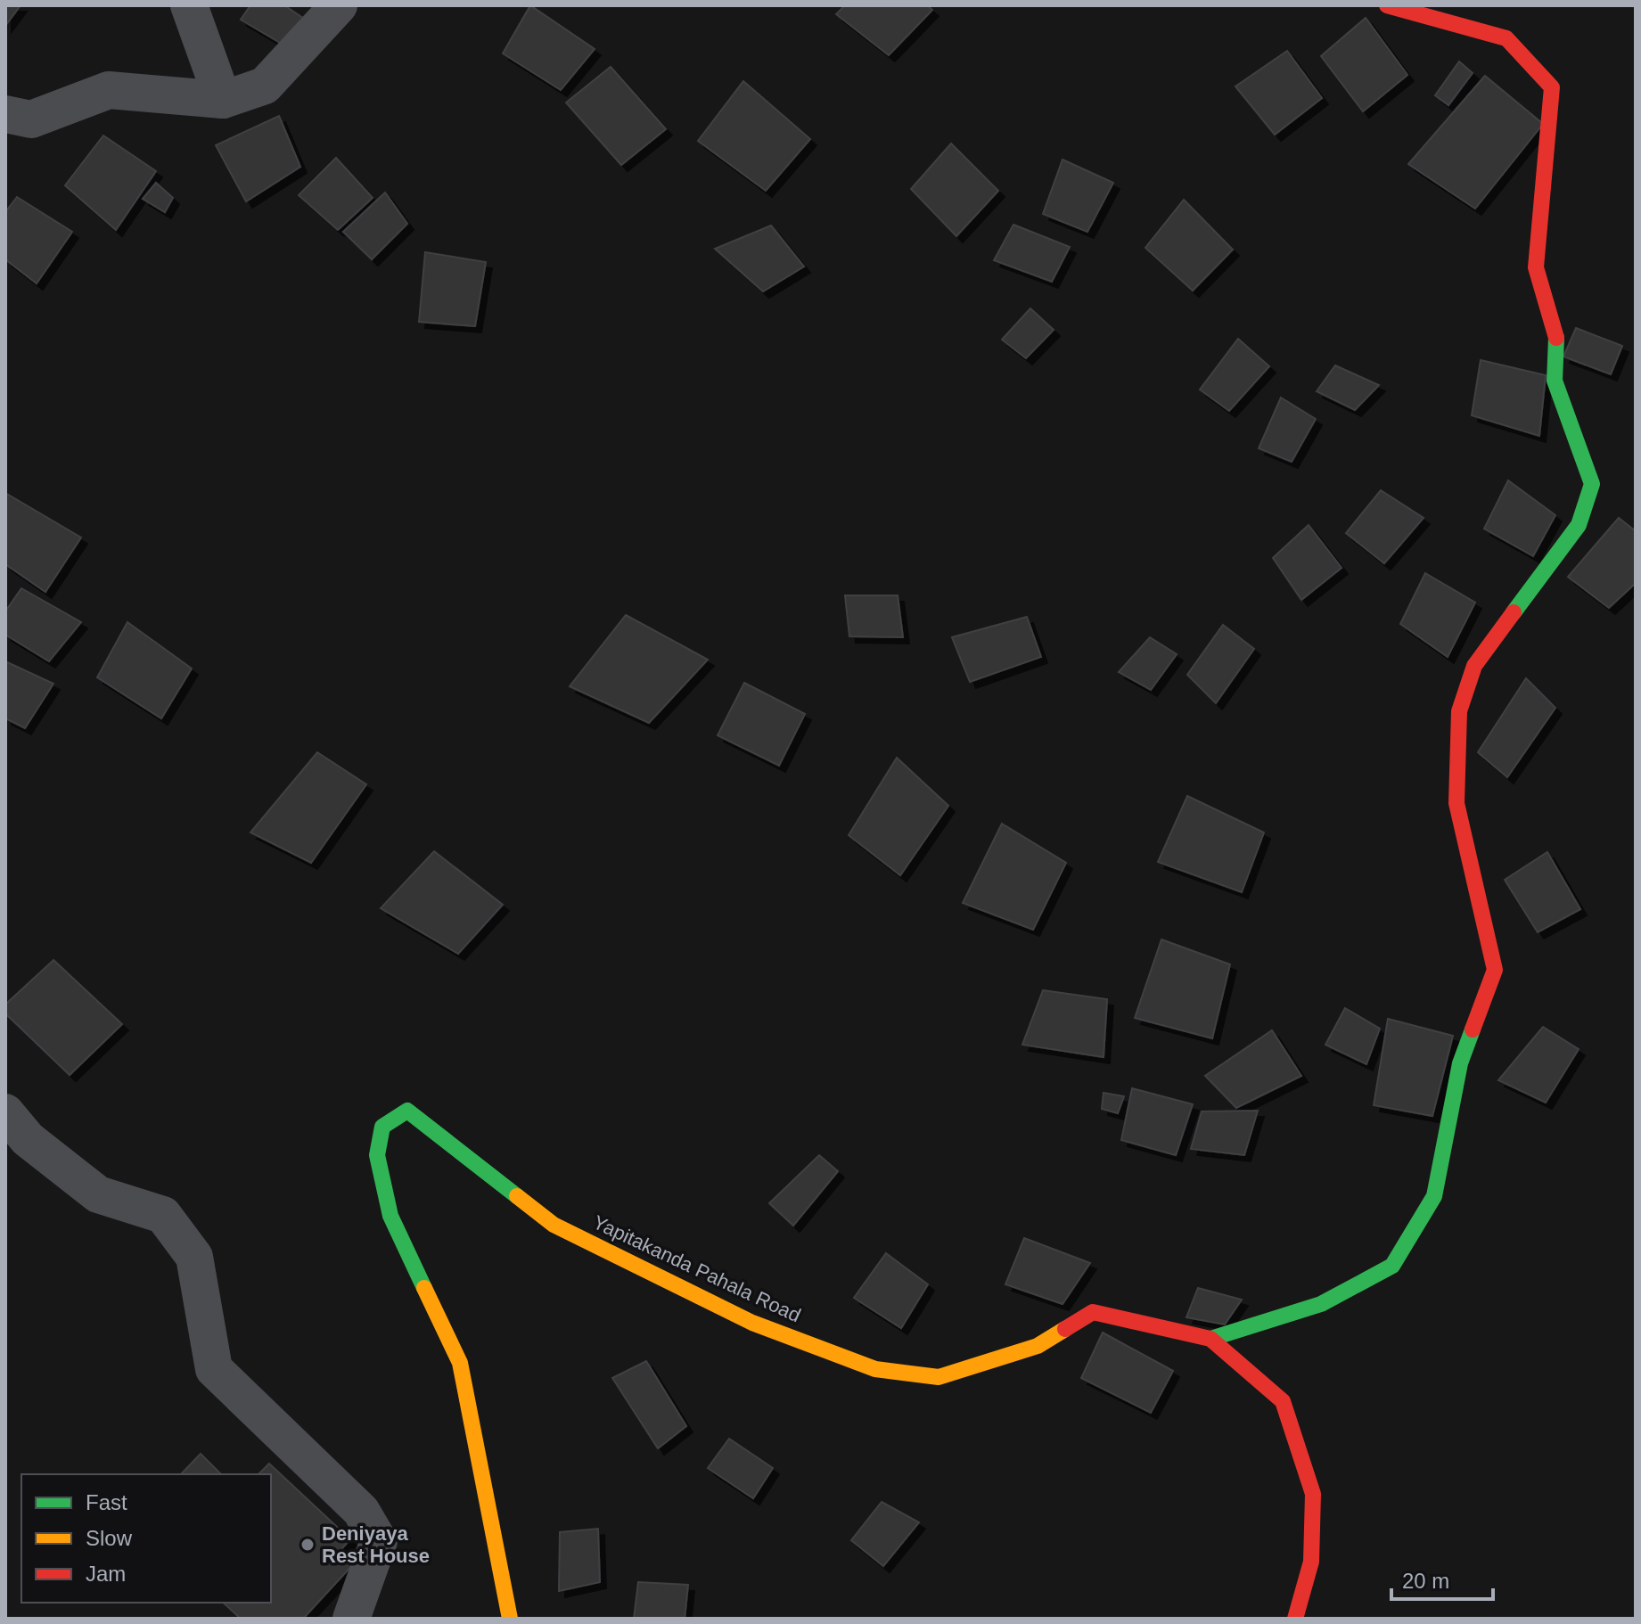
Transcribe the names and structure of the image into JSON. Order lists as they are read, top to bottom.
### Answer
{
  "streets": {
    "street": ["Yapitakanda Pahala Road"]
  },
  "places": ["Deniyaya Rest House"],
  "legend": ["Fast", "Slow", "Jam"],
  "scale_bar": "20 m"
}
